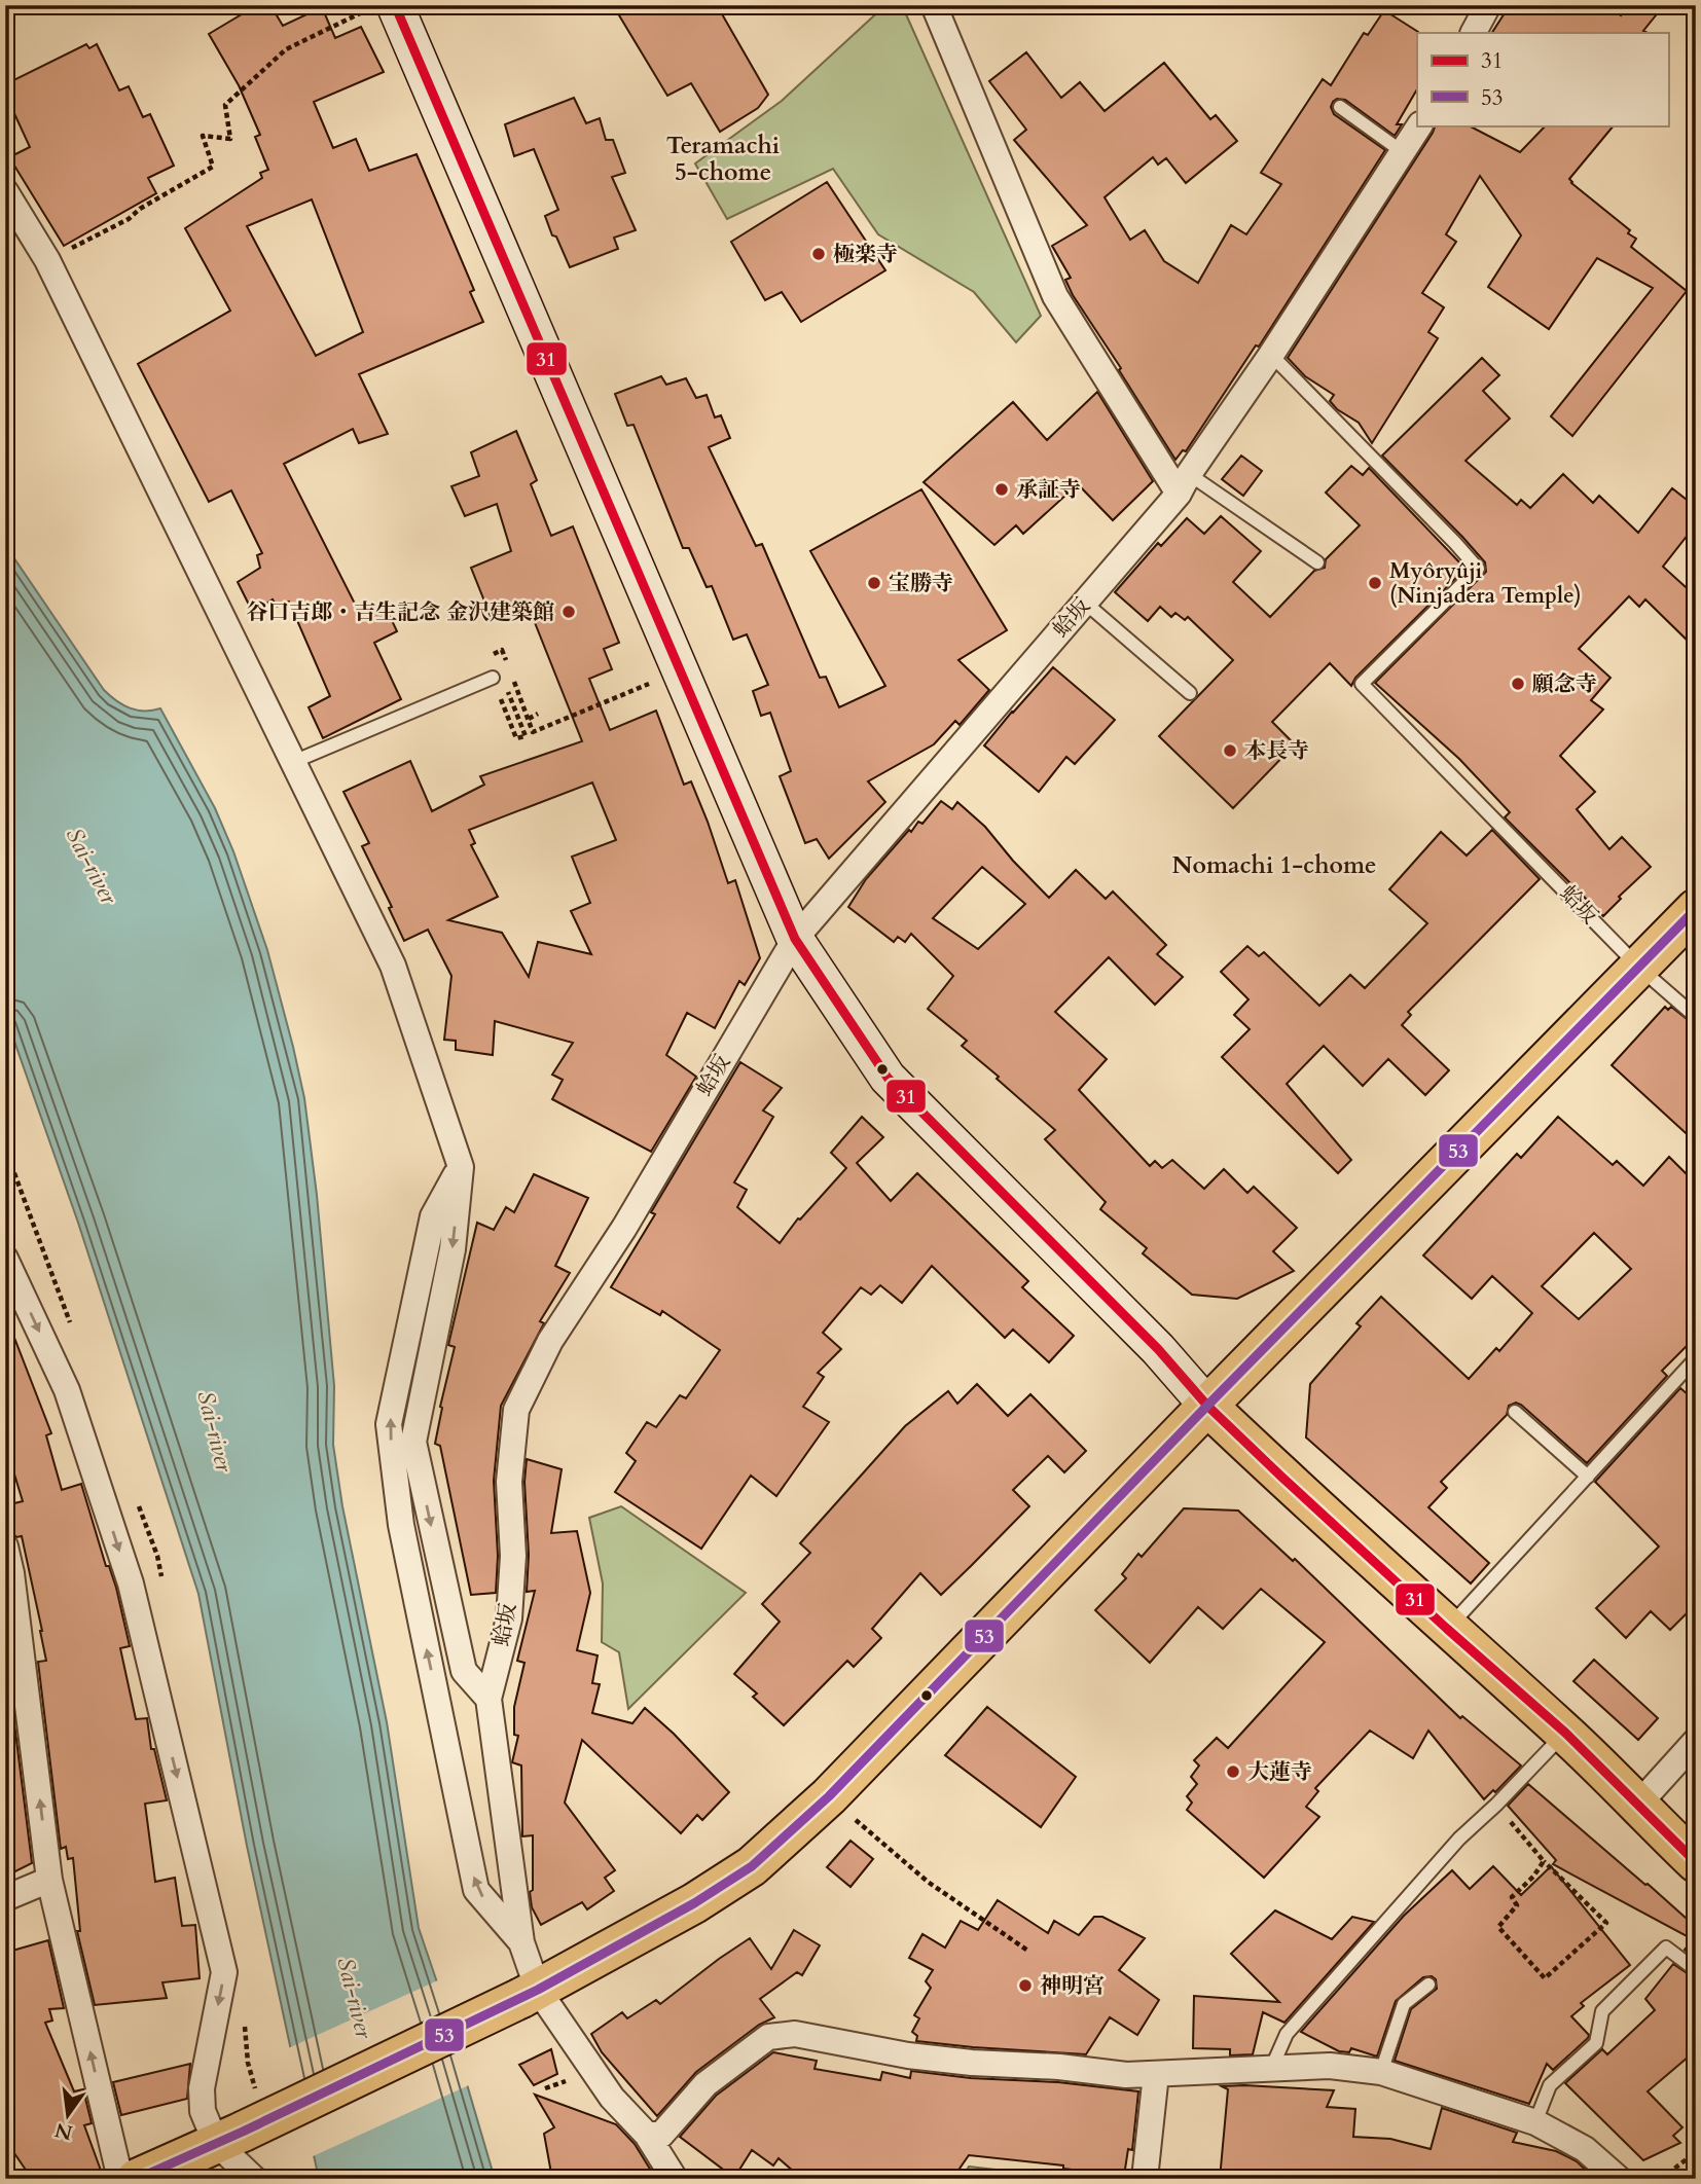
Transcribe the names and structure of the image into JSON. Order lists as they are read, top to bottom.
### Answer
{
  "streets": {
    "street": ["蛤坂"]
  },
  "districts": ["Teramachi 5-chome", "Nomachi 1-chome"],
  "water": ["Sai-river"],
  "places": [
    "極楽寺",
    "承証寺",
    "宝勝寺",
    "Myôryûji (Ninjadera Temple)",
    "谷口吉郎・吉生記念 金沢建築館",
    "願念寺",
    "本長寺",
    "大蓮寺",
    "神明宮"
  ],
  "lines": ["transit line 31", "transit line 53"],
  "legend": ["31", "53"],
  "north": "bottom"
}
